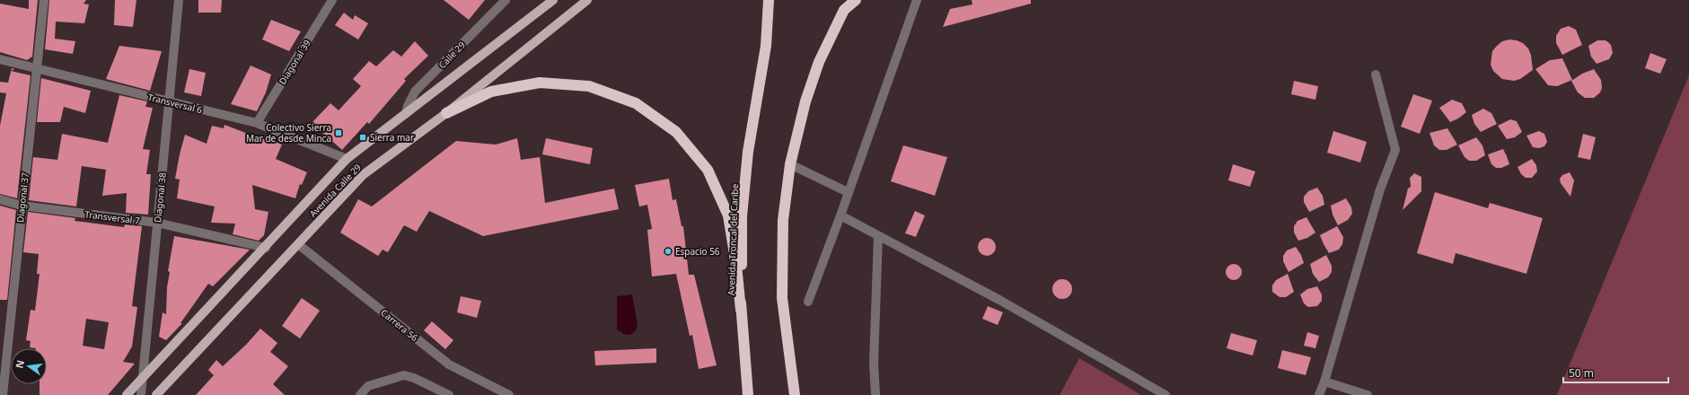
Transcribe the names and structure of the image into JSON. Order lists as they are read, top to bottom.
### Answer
{
  "streets": {
    "highway": ["Avenida Troncal del Caribe"],
    "main road": ["Avenida Calle 29"],
    "street": [
      "Calle 29",
      "Diagonal 39",
      "Transversal 6",
      "Diagonal 37",
      "Diagonal 38",
      "Transversal 7",
      "Carrera 56"
    ]
  },
  "crossings": [
    ["Calle 29", "Avenida Calle 29"],
    ["Diagonal 39", "Transversal 6"],
    ["Transversal 6", "Avenida Calle 29"],
    ["Transversal 6", "Diagonal 37"],
    ["Transversal 6", "Diagonal 38"],
    ["Avenida Calle 29", "Diagonal 38"],
    ["Avenida Calle 29", "Transversal 7"],
    ["Avenida Calle 29", "Carrera 56"],
    ["Diagonal 37", "Transversal 7"],
    ["Diagonal 38", "Transversal 7"]
  ],
  "places": {
    "transit": ["Colectivo Sierra Mar de desde Minca", "Sierra mar"],
    "other": ["Espacio 56"]
  },
  "scale_bar": "50 m",
  "north": "left"
}
